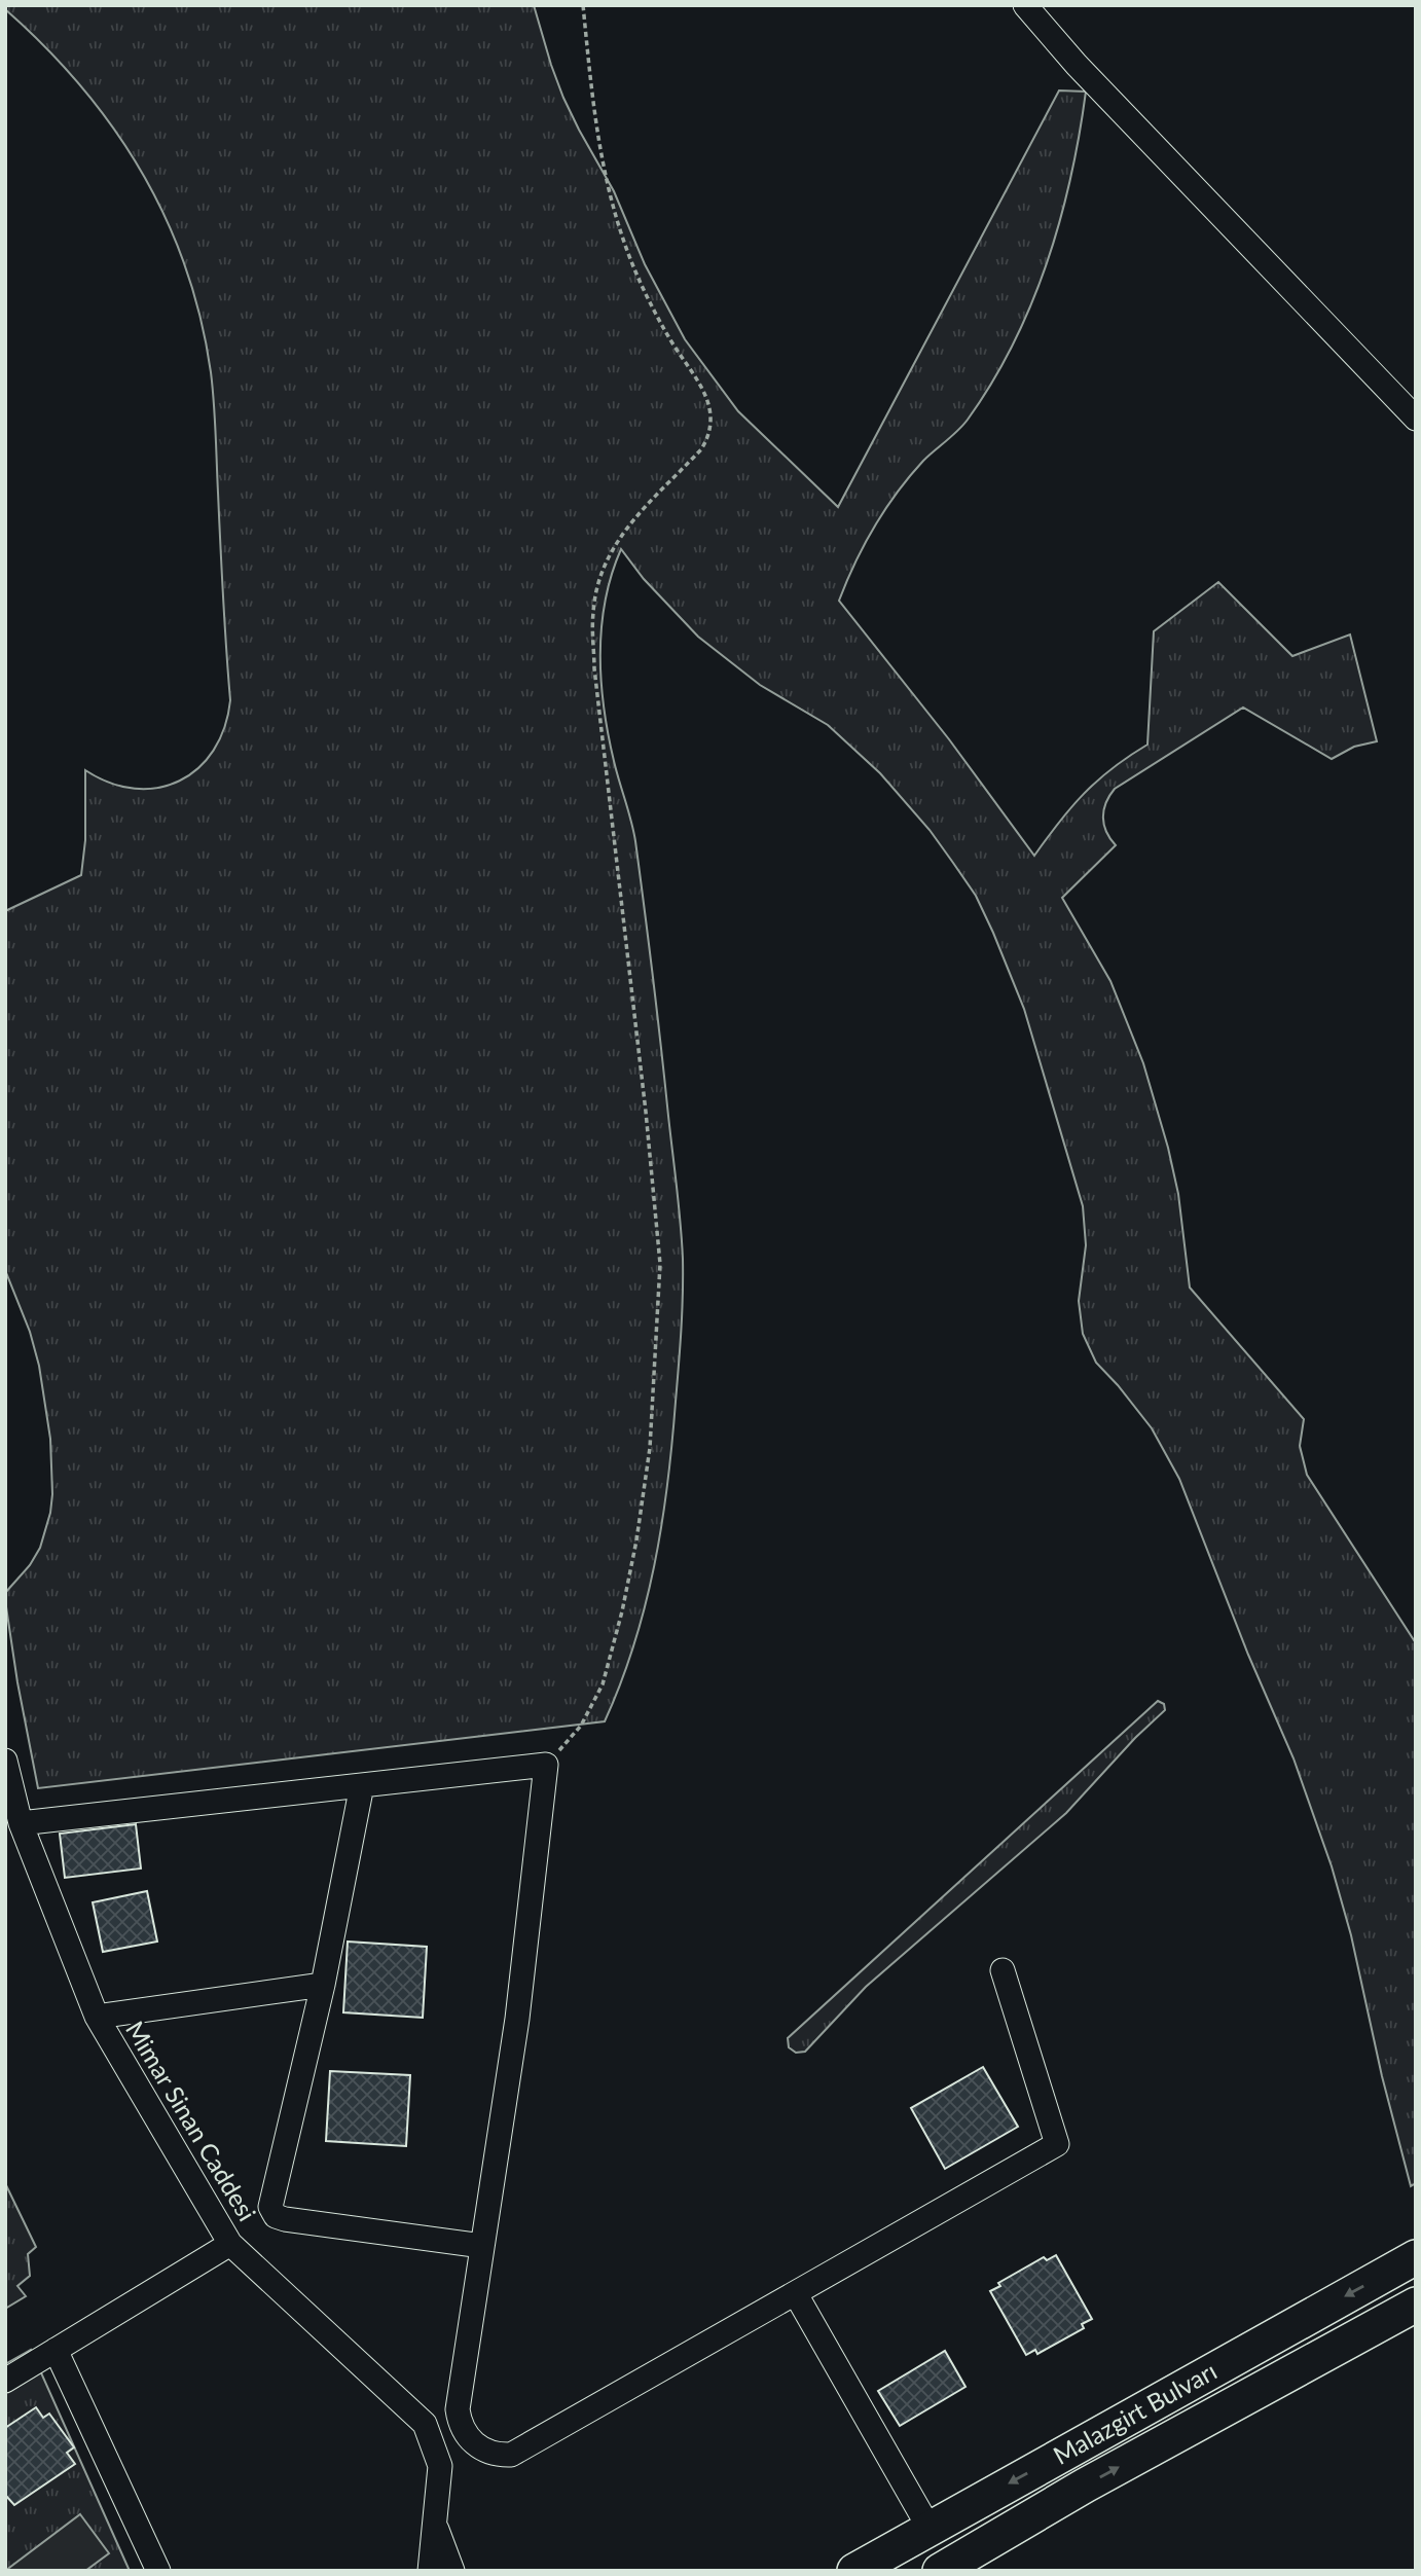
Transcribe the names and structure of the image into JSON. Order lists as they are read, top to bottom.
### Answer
{
  "streets": {
    "highway": ["Malazgirt Bulvarı"],
    "street": ["Mimar Sinan Caddesi"]
  }
}
